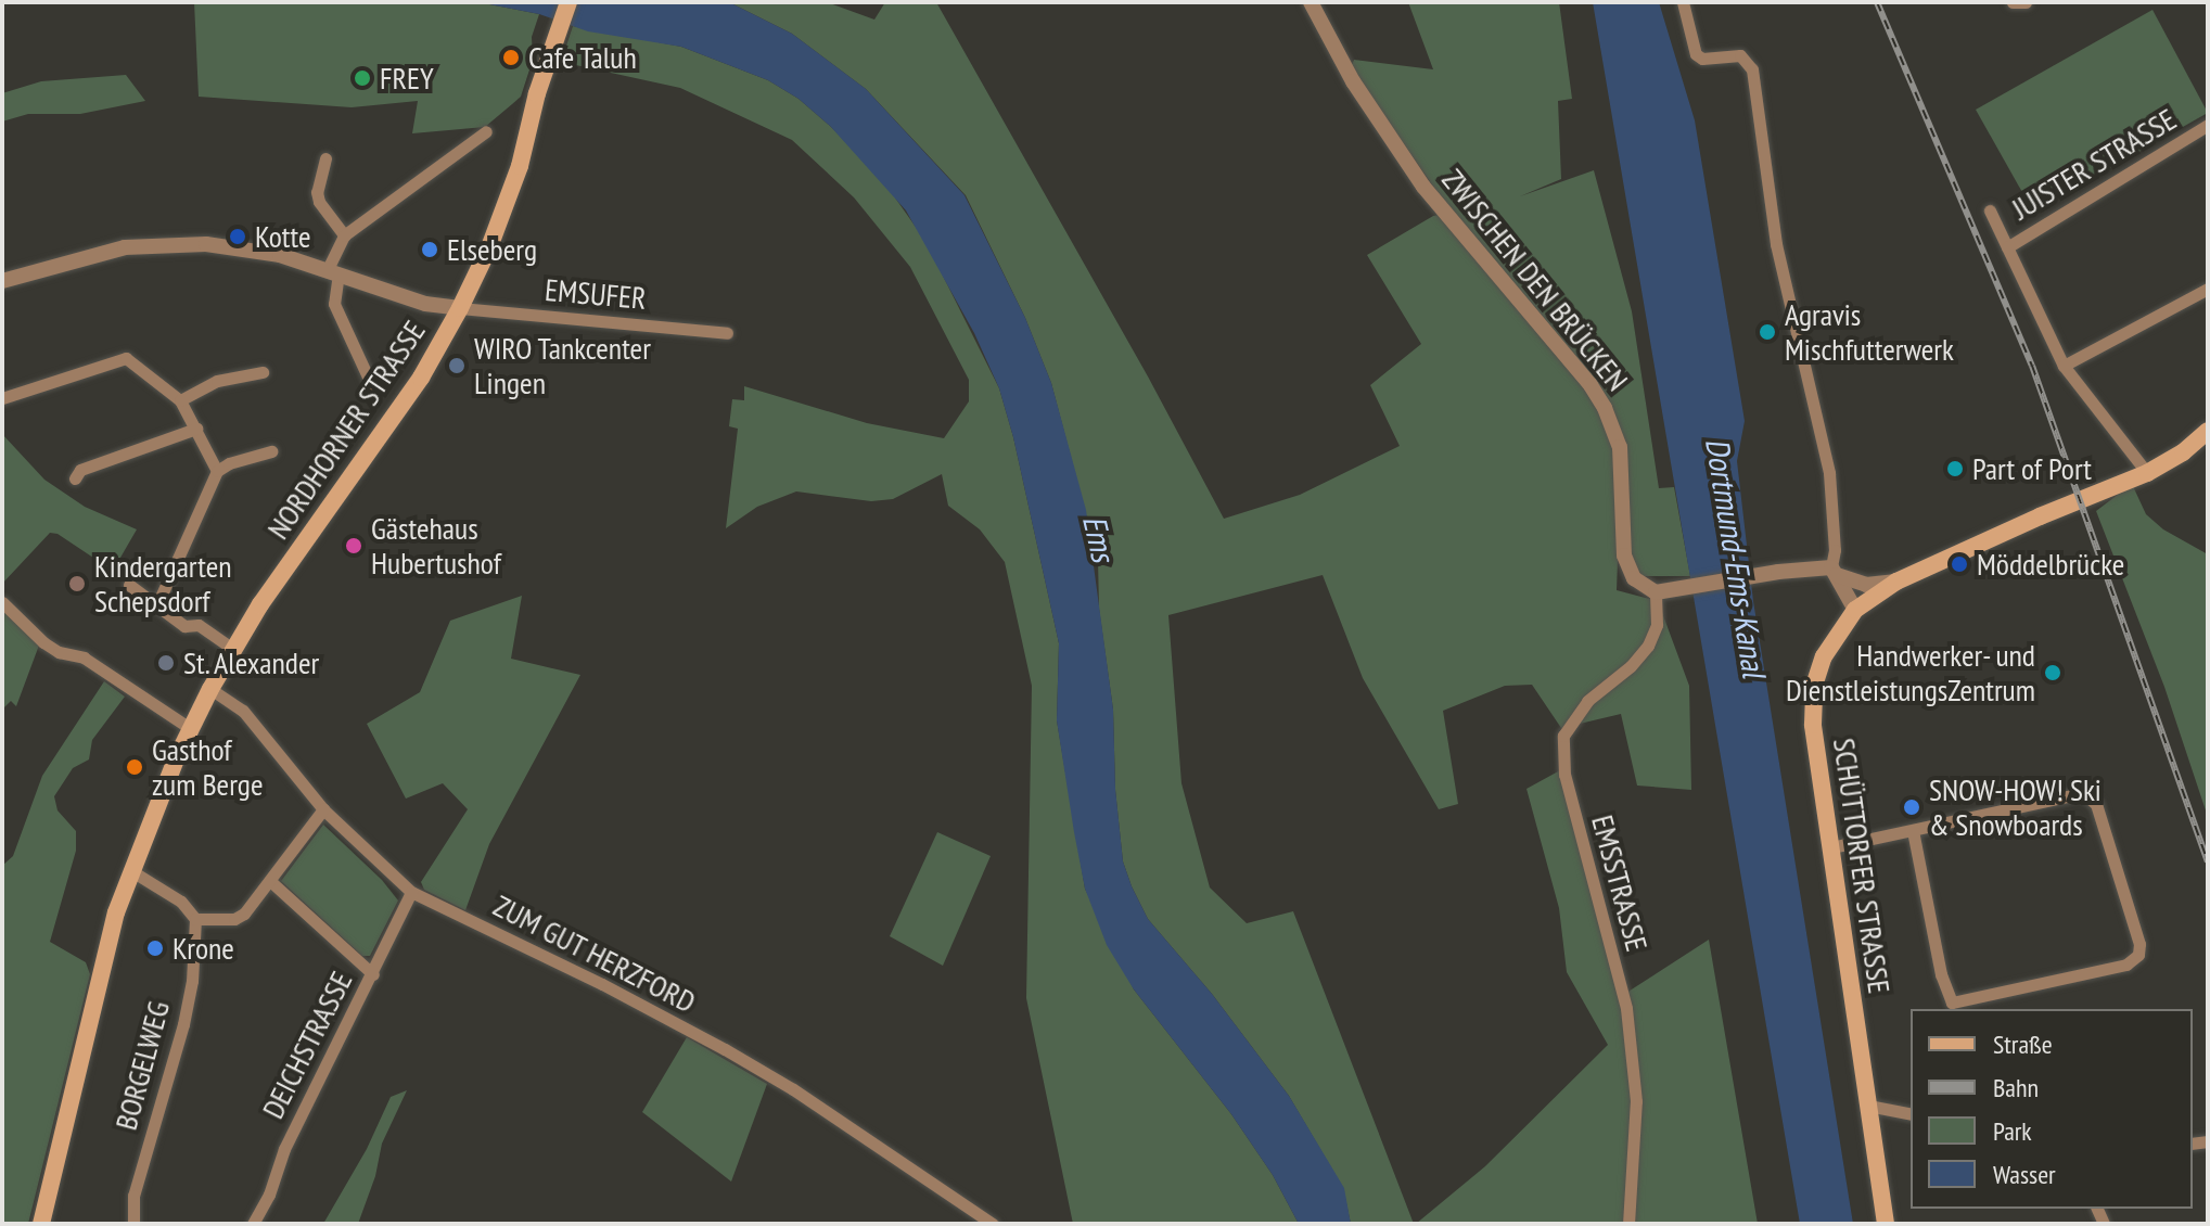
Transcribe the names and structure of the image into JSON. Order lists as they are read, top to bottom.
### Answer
{
  "streets": {
    "main road": ["NORDHORNER STRASSE", "SCHÜTTORFER STRASSE"],
    "street": [
      "JUISTER STRASSE",
      "ZWISCHEN DEN BRÜCKEN",
      "EMSUFER",
      "EMSSTRASSE",
      "ZUM GUT HERZFORD",
      "DEICHSTRASSE",
      "BORGELWEG"
    ]
  },
  "crossings": [
    ["ZWISCHEN DEN BRÜCKEN", "EMSSTRASSE"],
    ["EMSUFER", "NORDHORNER STRASSE"],
    ["NORDHORNER STRASSE", "ZUM GUT HERZFORD"],
    ["ZUM GUT HERZFORD", "DEICHSTRASSE"]
  ],
  "water": ["Ems", "Dortmund-Ems-Kanal"],
  "places": [
    "Cafe Taluh",
    "FREY",
    "Kotte",
    "Elseberg",
    "Agravis Mischfutterwerk",
    "WIRO Tankcenter Lingen",
    "Part of Port",
    "Gästehaus Hubertushof",
    "Möddelbrücke",
    "Kindergarten Schepsdorf",
    "St. Alexander",
    "Handwerker- und DienstleistungsZentrum",
    "Gasthof zum Berge",
    "SNOW-HOW! Ski & Snowboards",
    "Krone"
  ],
  "legend": [
    "Straße",
    "Bahn",
    "Park",
    "Wasser"
  ]
}
